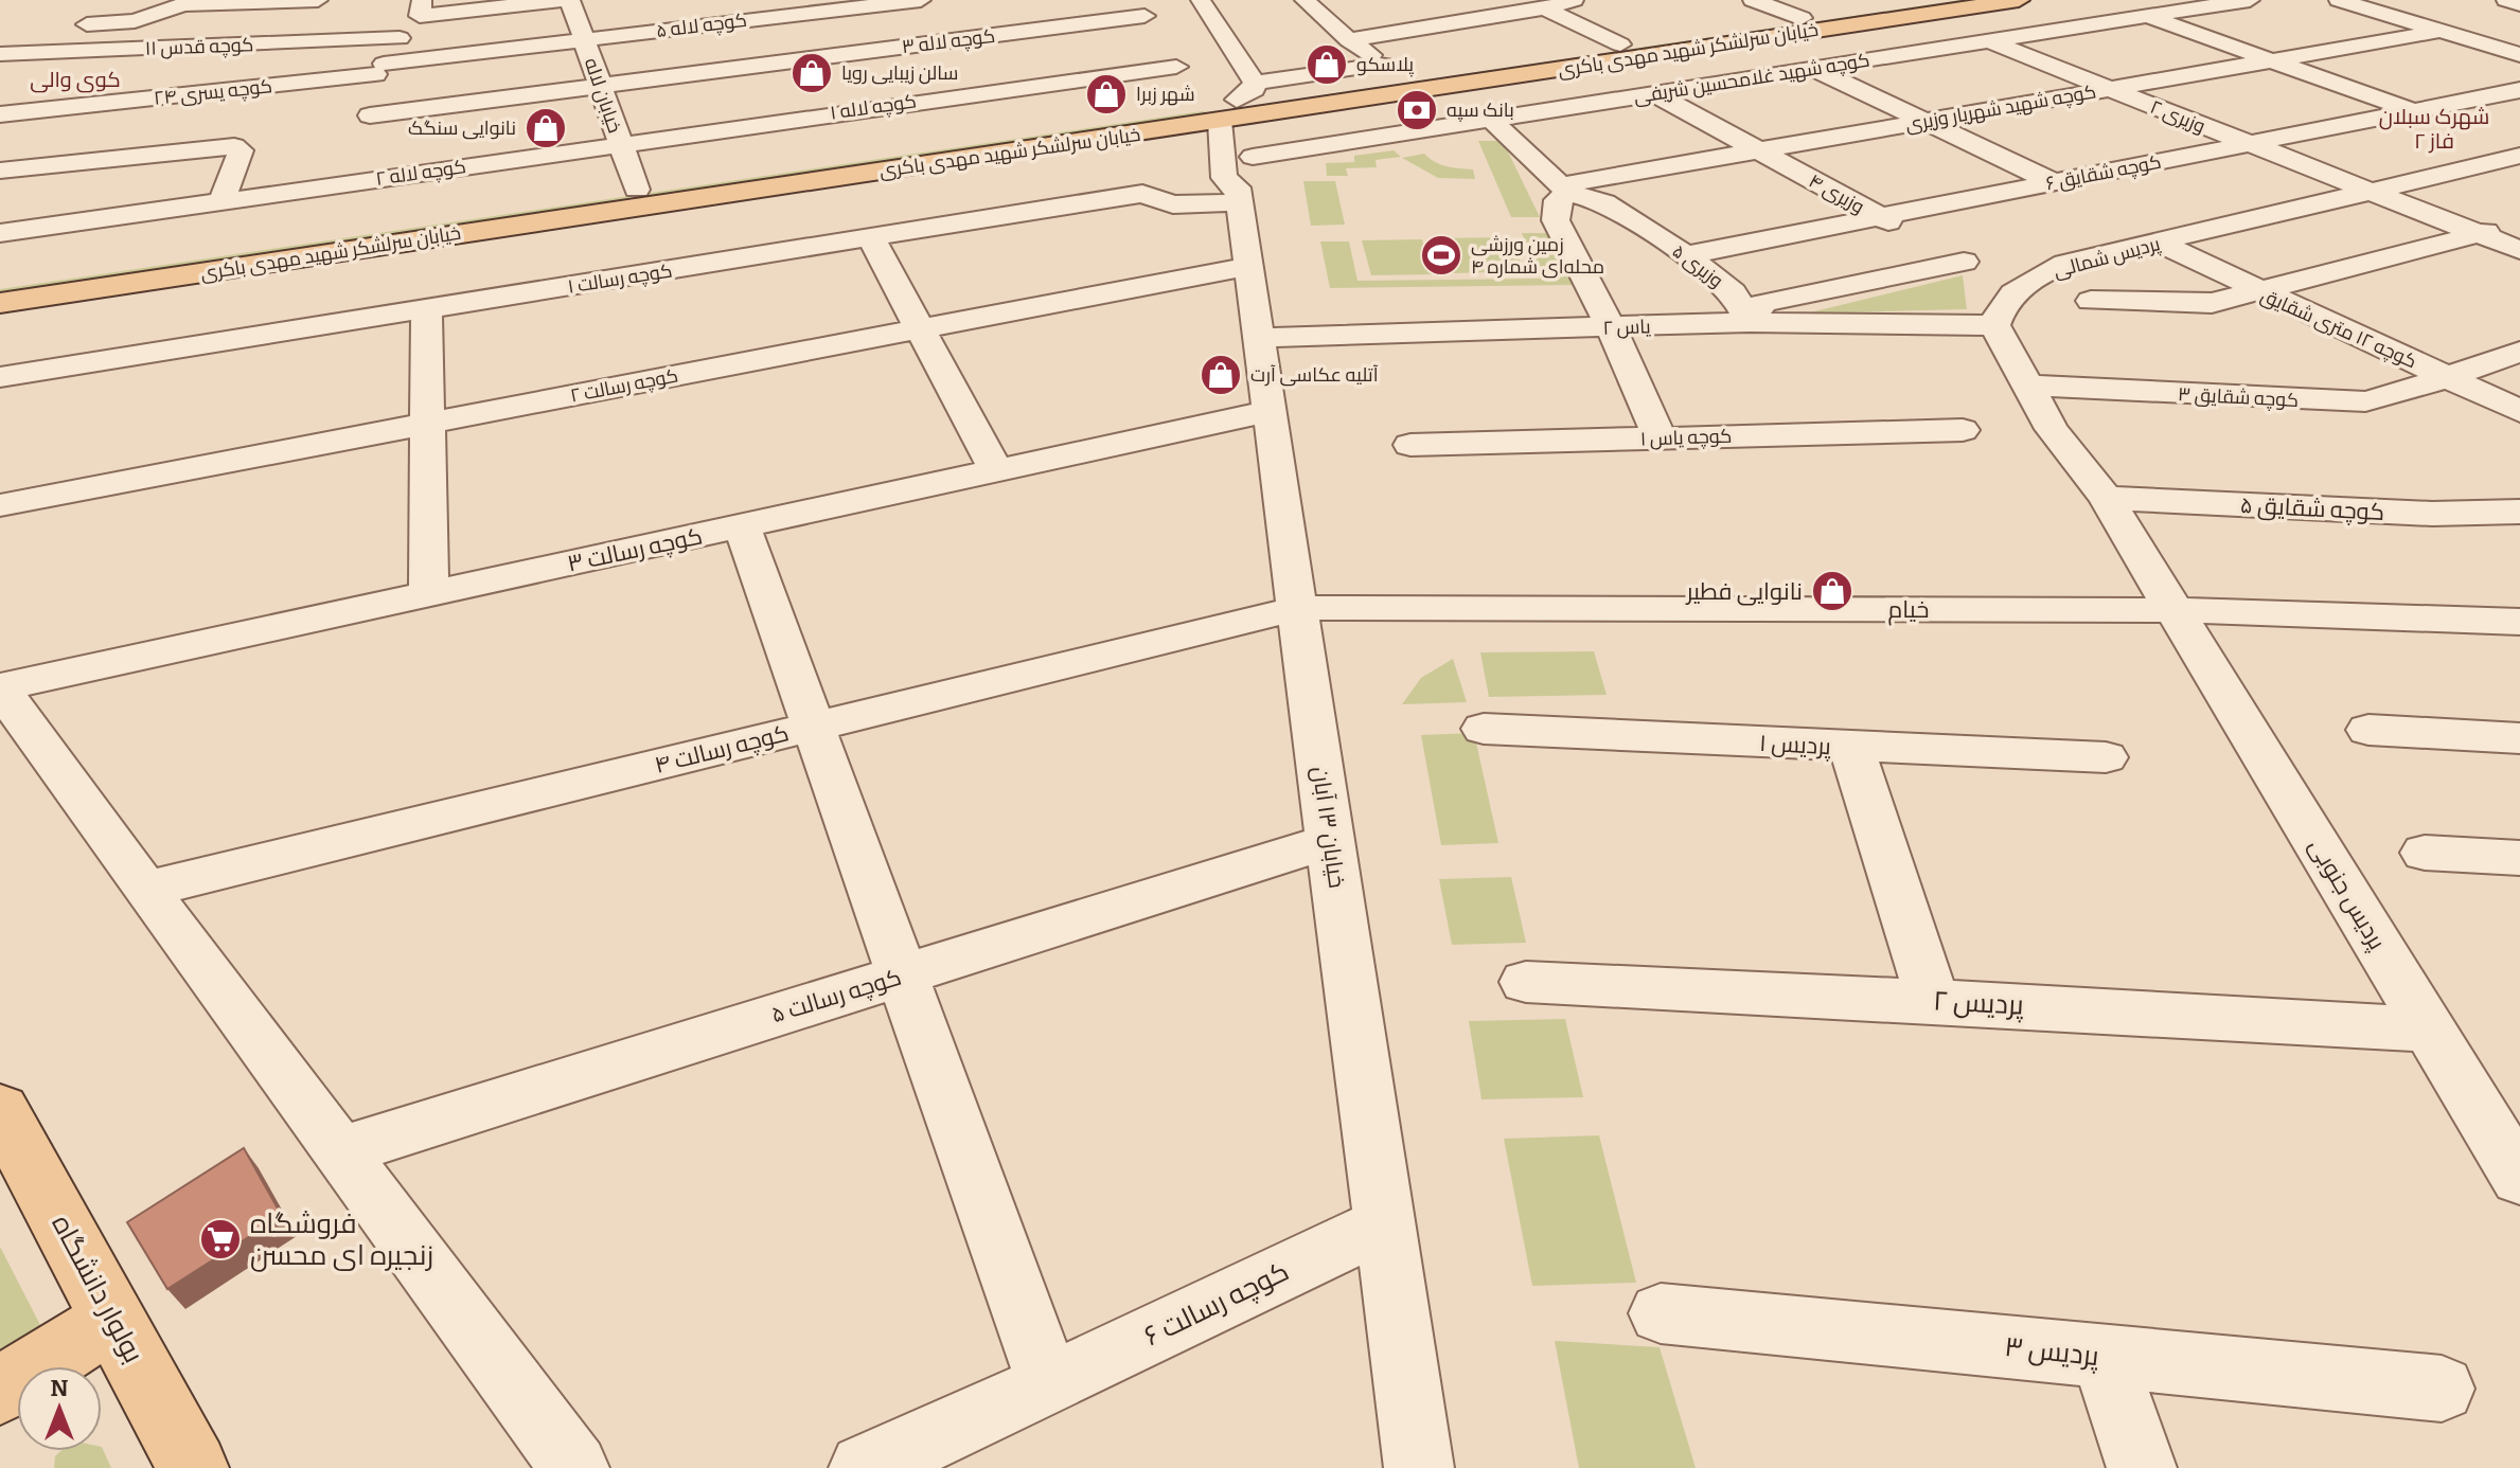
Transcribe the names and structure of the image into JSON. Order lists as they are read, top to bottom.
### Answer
{
  "streets": {
    "main road": ["خیابان سرلشکر شهید مهدی باکری", "بولوار دانشگاه"],
    "street": [
      "کوچه لاله ۵",
      "کوچه لاله ۳",
      "کوچه قدس ۱۱",
      "کوچه شهید غلامحسین شریفی",
      "کوچه یسری ۲۴",
      "خیابان لاله",
      "کوچه لاله ۱",
      "کوچه شهید شهریار وزیری",
      "وزیری ۲",
      "کوچه لاله ۲",
      "کوچه شقایق ۶",
      "وزیری ۴",
      "پردیس شمالی",
      "وزیری ۵",
      "کوچه رسالت ۱",
      "یاس ۲",
      "کوچه ۱۲ متری شقایق",
      "کوچه رسالت ۲",
      "کوچه شقایق ۳",
      "کوچه یاس ۱",
      "کوچه شقایق ۵",
      "کوچه رسالت ۳",
      "خیام",
      "پردیس ۱",
      "کوچه رسالت ۴",
      "خیابان ۱۳ آبان",
      "پردیس جنوبی",
      "کوچه رسالت ۵",
      "پردیس ۲",
      "کوچه رسالت ۶",
      "پردیس ۳"
    ]
  },
  "crossings": [
    ["کوچه لاله ۵", "کوچه لاله ۳"],
    ["کوچه لاله ۵", "کوچه یسری ۲۴"],
    ["کوچه لاله ۵", "خیابان لاله"],
    ["کوچه لاله ۳", "کوچه یسری ۲۴"],
    ["کوچه لاله ۳", "خیابان لاله"],
    ["خیابان سرلشکر شهید مهدی باکری", "خیابان لاله"],
    ["خیابان سرلشکر شهید مهدی باکری", "خیابان ۱۳ آبان"],
    ["کوچه شهید غلامحسین شریفی", "وزیری ۲"],
    ["کوچه شهید غلامحسین شریفی", "وزیری ۴"],
    ["کوچه شهید غلامحسین شریفی", "وزیری ۵"],
    ["کوچه شهید غلامحسین شریفی", "کوچه رسالت ۱"],
    ["کوچه شهید غلامحسین شریفی", "خیابان ۱۳ آبان"],
    ["خیابان لاله", "کوچه لاله ۱"],
    ["خیابان لاله", "کوچه لاله ۲"],
    ["کوچه لاله ۱", "کوچه لاله ۲"],
    ["کوچه شهید شهریار وزیری", "وزیری ۲"],
    ["کوچه شهید شهریار وزیری", "وزیری ۴"],
    ["کوچه شهید شهریار وزیری", "وزیری ۵"],
    ["وزیری ۲", "کوچه شقایق ۶"],
    ["وزیری ۲", "پردیس شمالی"],
    ["کوچه شقایق ۶", "وزیری ۴"],
    ["کوچه شقایق ۶", "وزیری ۵"],
    ["وزیری ۴", "پردیس شمالی"],
    ["پردیس شمالی", "کوچه ۱۲ متری شقایق"],
    ["وزیری ۵", "یاس ۲"],
    ["کوچه رسالت ۱", "خیابان ۱۳ آبان"],
    ["یاس ۲", "خیابان ۱۳ آبان"],
    ["کوچه ۱۲ متری شقایق", "کوچه شقایق ۳"],
    ["کوچه رسالت ۲", "خیابان ۱۳ آبان"],
    ["کوچه رسالت ۳", "خیابان ۱۳ آبان"],
    ["خیام", "کوچه رسالت ۴"],
    ["خیام", "خیابان ۱۳ آبان"],
    ["خیام", "پردیس جنوبی"],
    ["کوچه رسالت ۴", "خیابان ۱۳ آبان"],
    ["خیابان ۱۳ آبان", "کوچه رسالت ۵"],
    ["خیابان ۱۳ آبان", "کوچه رسالت ۶"],
    ["پردیس جنوبی", "پردیس ۲"]
  ],
  "districts": ["کوی والی", "شهرک سبلان فاز ۲"],
  "places": {
    "shop": [
      "پلاسکو",
      "سالن زیبایی رویا",
      "شهر زبرا",
      "نانوایی سنگک",
      "آتلیه عکاسی آرت",
      "نانوایی فطیر"
    ],
    "bank": ["بانک سپه"],
    "sports": ["زمین ورزشی محله‌ای شماره ۴"],
    "supermarket": ["فروشگاه زنجیره ای محسن"]
  },
  "north": "top"
}
